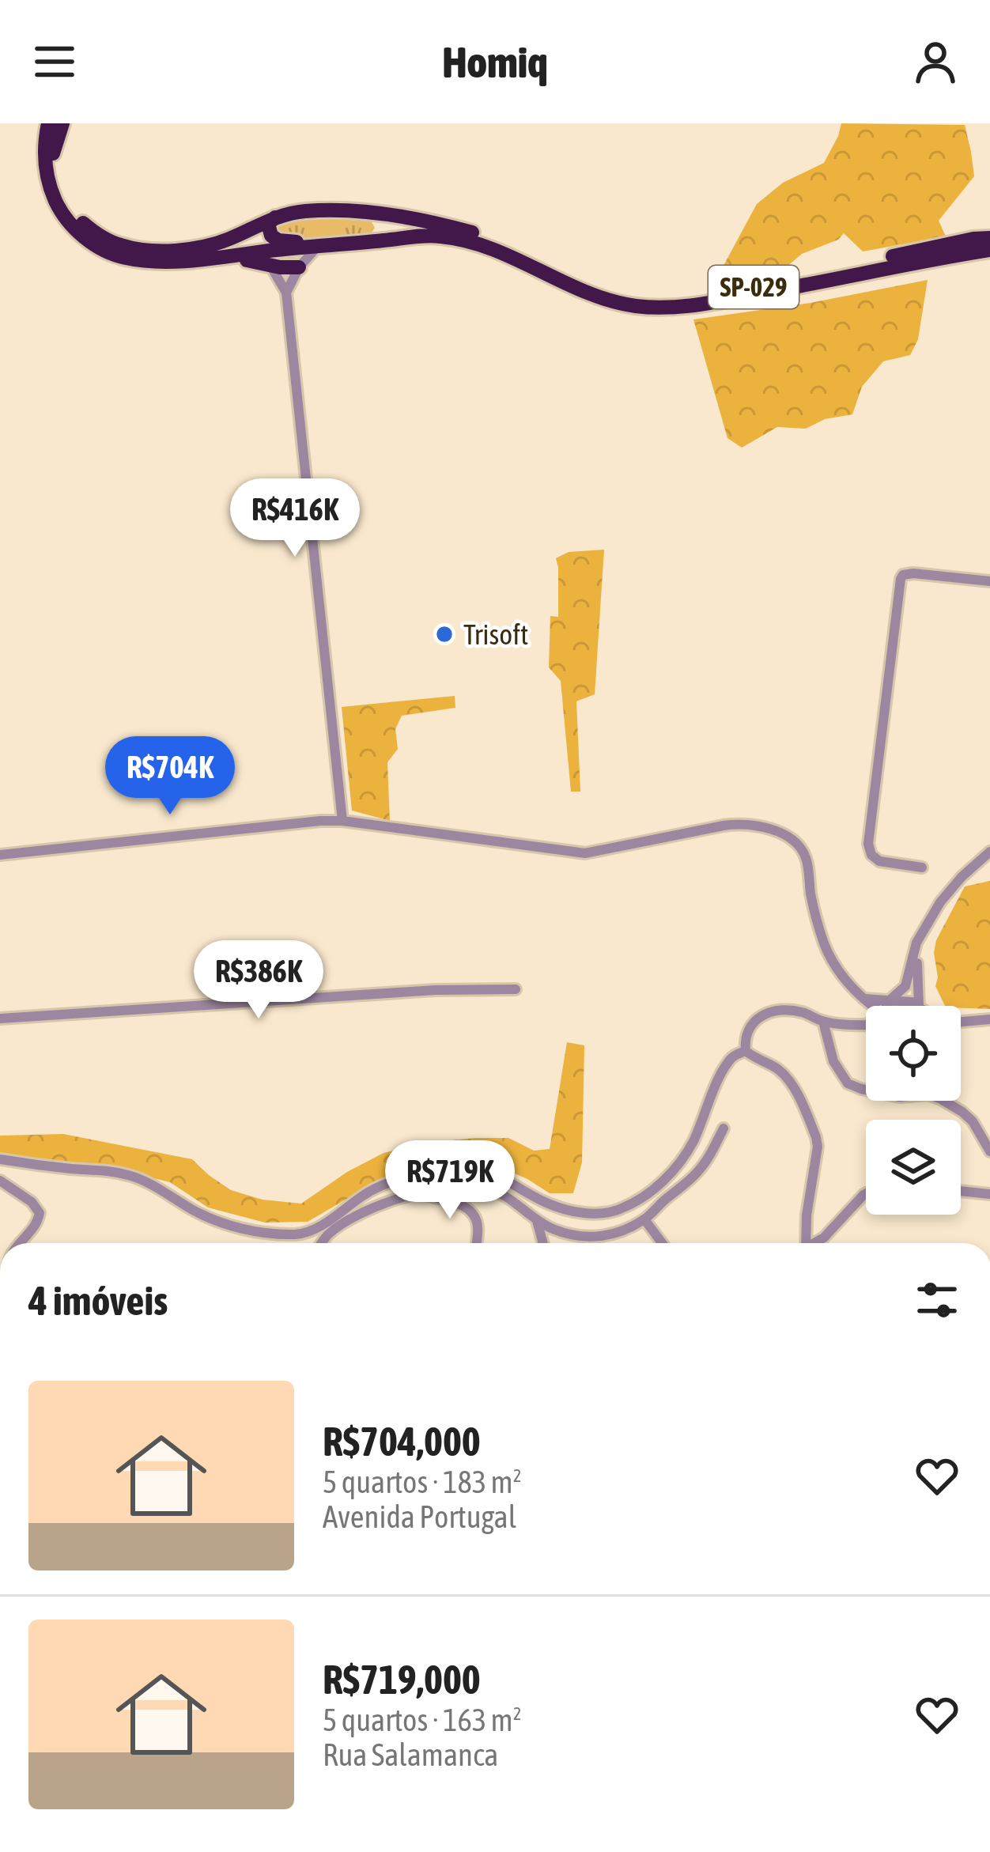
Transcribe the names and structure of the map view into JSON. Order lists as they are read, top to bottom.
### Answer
{
  "streets": {
    "highway": ["SP-029"]
  },
  "places": ["Trisoft"],
  "page": {
    "header": "Homiq",
    "price": [
      "R$416K",
      "R$704K",
      "R$386K",
      "R$719K"
    ],
    "heading": "4 imóveis",
    "list": [
      {
        "name": "R$704,000",
        "note": "5 quartos · 183 m² · Avenida Portugal"
      },
      {
        "name": "R$719,000",
        "note": "5 quartos · 163 m² · Rua Salamanca"
      }
    ]
  }
}
